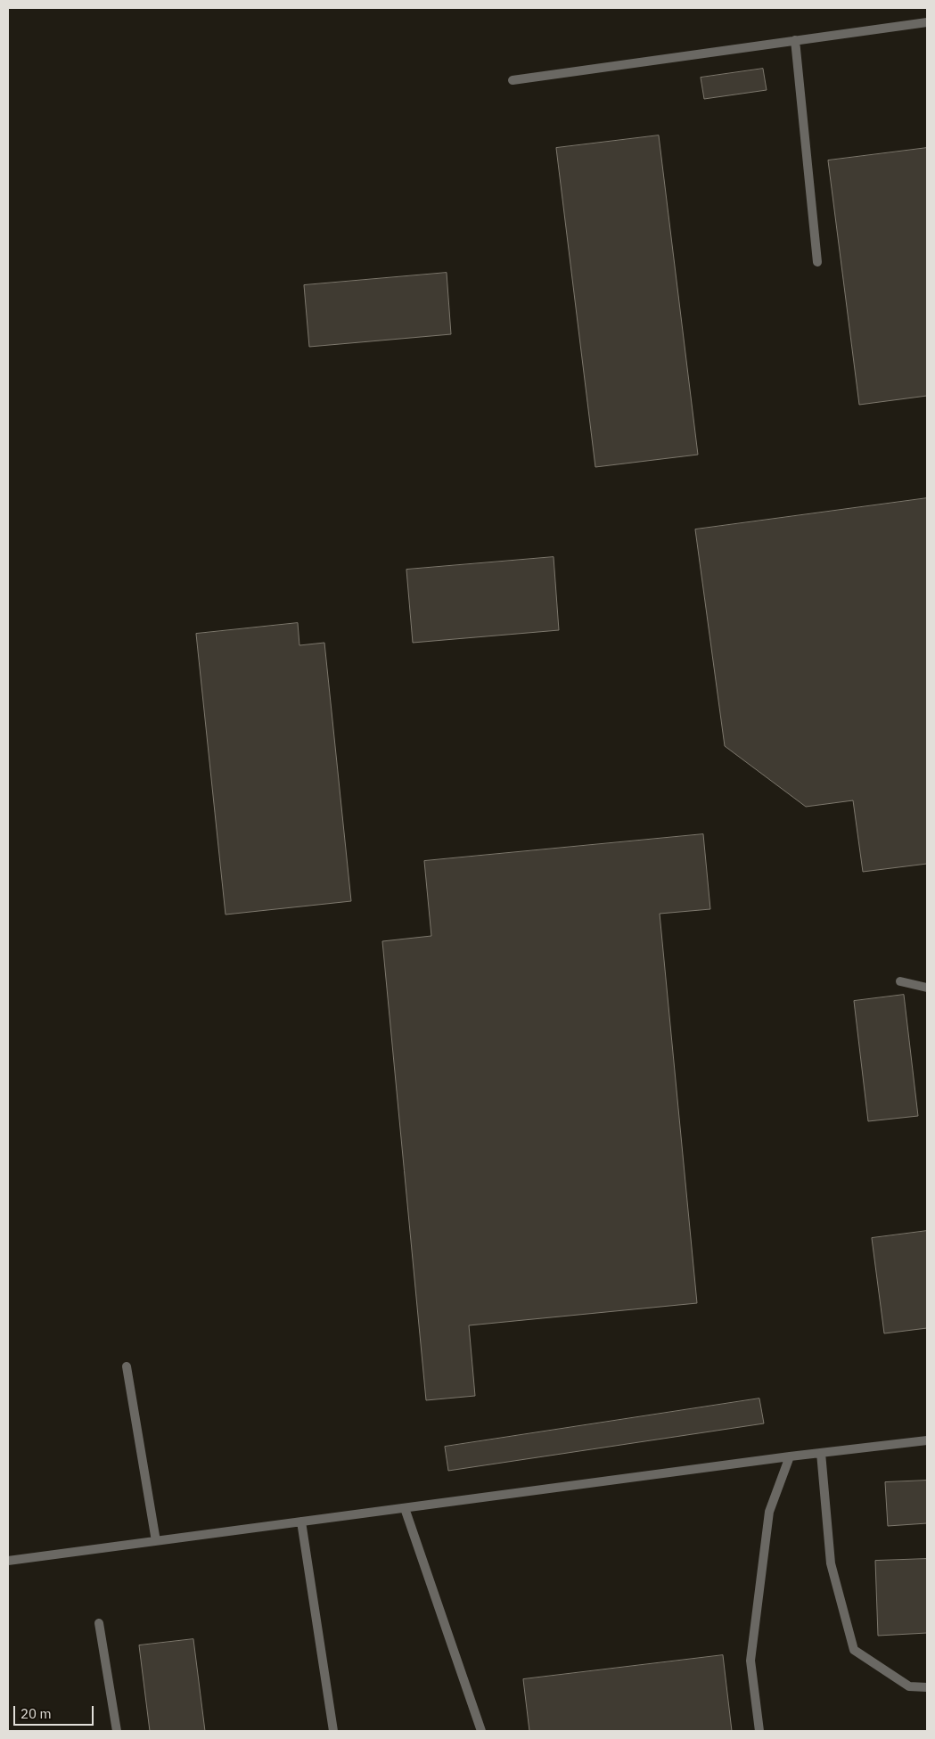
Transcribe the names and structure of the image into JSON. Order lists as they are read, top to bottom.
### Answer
{
  "scale_bar": "20 m"
}
